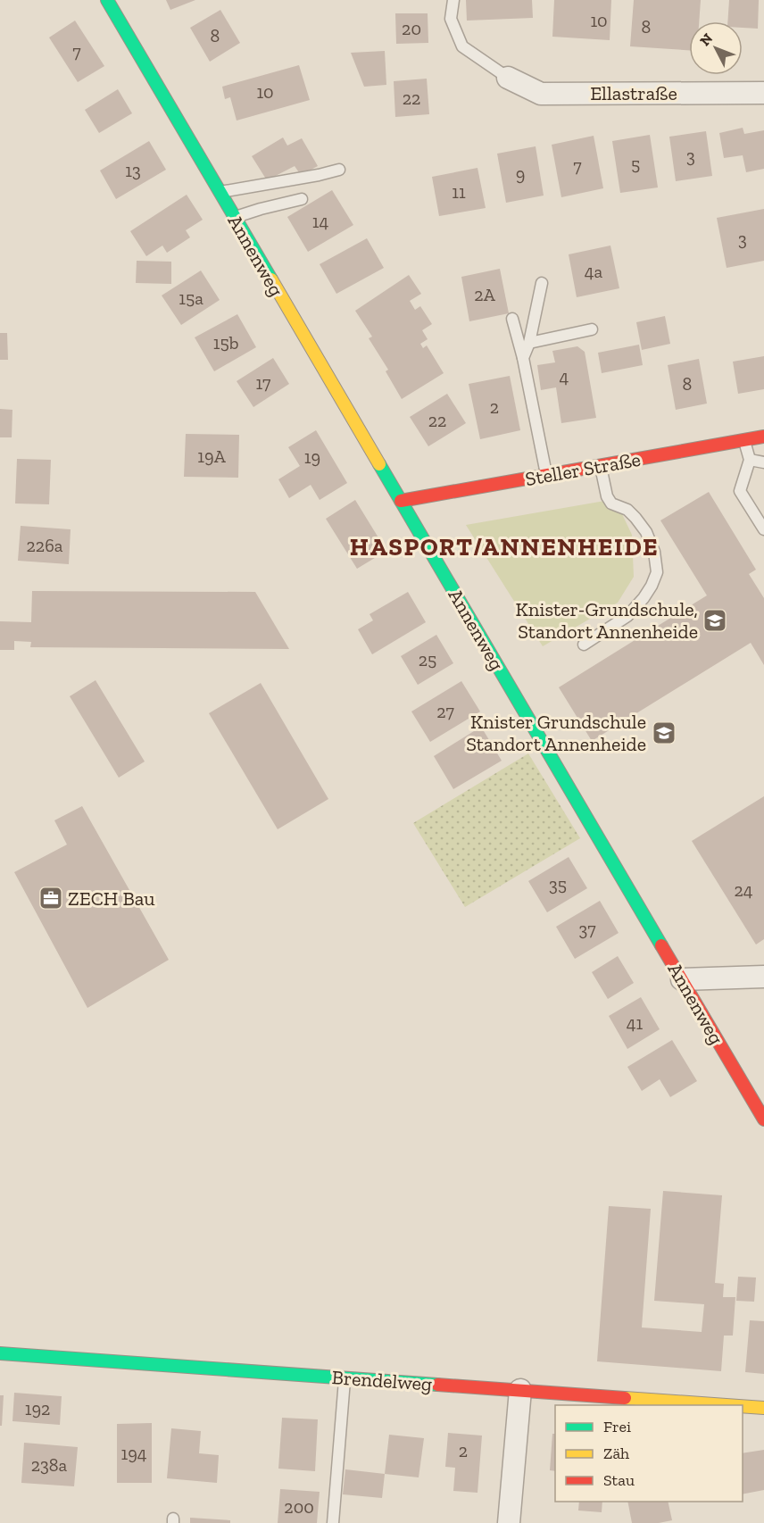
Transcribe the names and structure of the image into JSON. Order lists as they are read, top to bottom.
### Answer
{
  "streets": {
    "street": [
      "Ellastraße",
      "Annenweg",
      "Steller Straße",
      "Brendelweg"
    ]
  },
  "crossings": [
    ["Annenweg", "Steller Straße"]
  ],
  "districts": ["HASPORT/ANNENHEIDE"],
  "places": {
    "school or university": ["Knister-Grundschule, Standort Annenheide", "Knister Grundschule Standort Annenheide"],
    "office": ["ZECH Bau"]
  },
  "house_numbers": [
    "10",
    "8",
    "20",
    "8",
    "7",
    "10",
    "22",
    "3",
    "5",
    "7",
    "13",
    "9",
    "11",
    "14",
    "3",
    "4a",
    "2A",
    "15a",
    "15b",
    "4",
    "17",
    "8",
    "2",
    "22",
    "19A",
    "19",
    "226a",
    "25",
    "27",
    "35",
    "24",
    "37",
    "41",
    "192",
    "2",
    "194",
    "238a",
    "200"
  ],
  "legend": ["Frei", "Zäh", "Stau"],
  "north": "top left"
}
